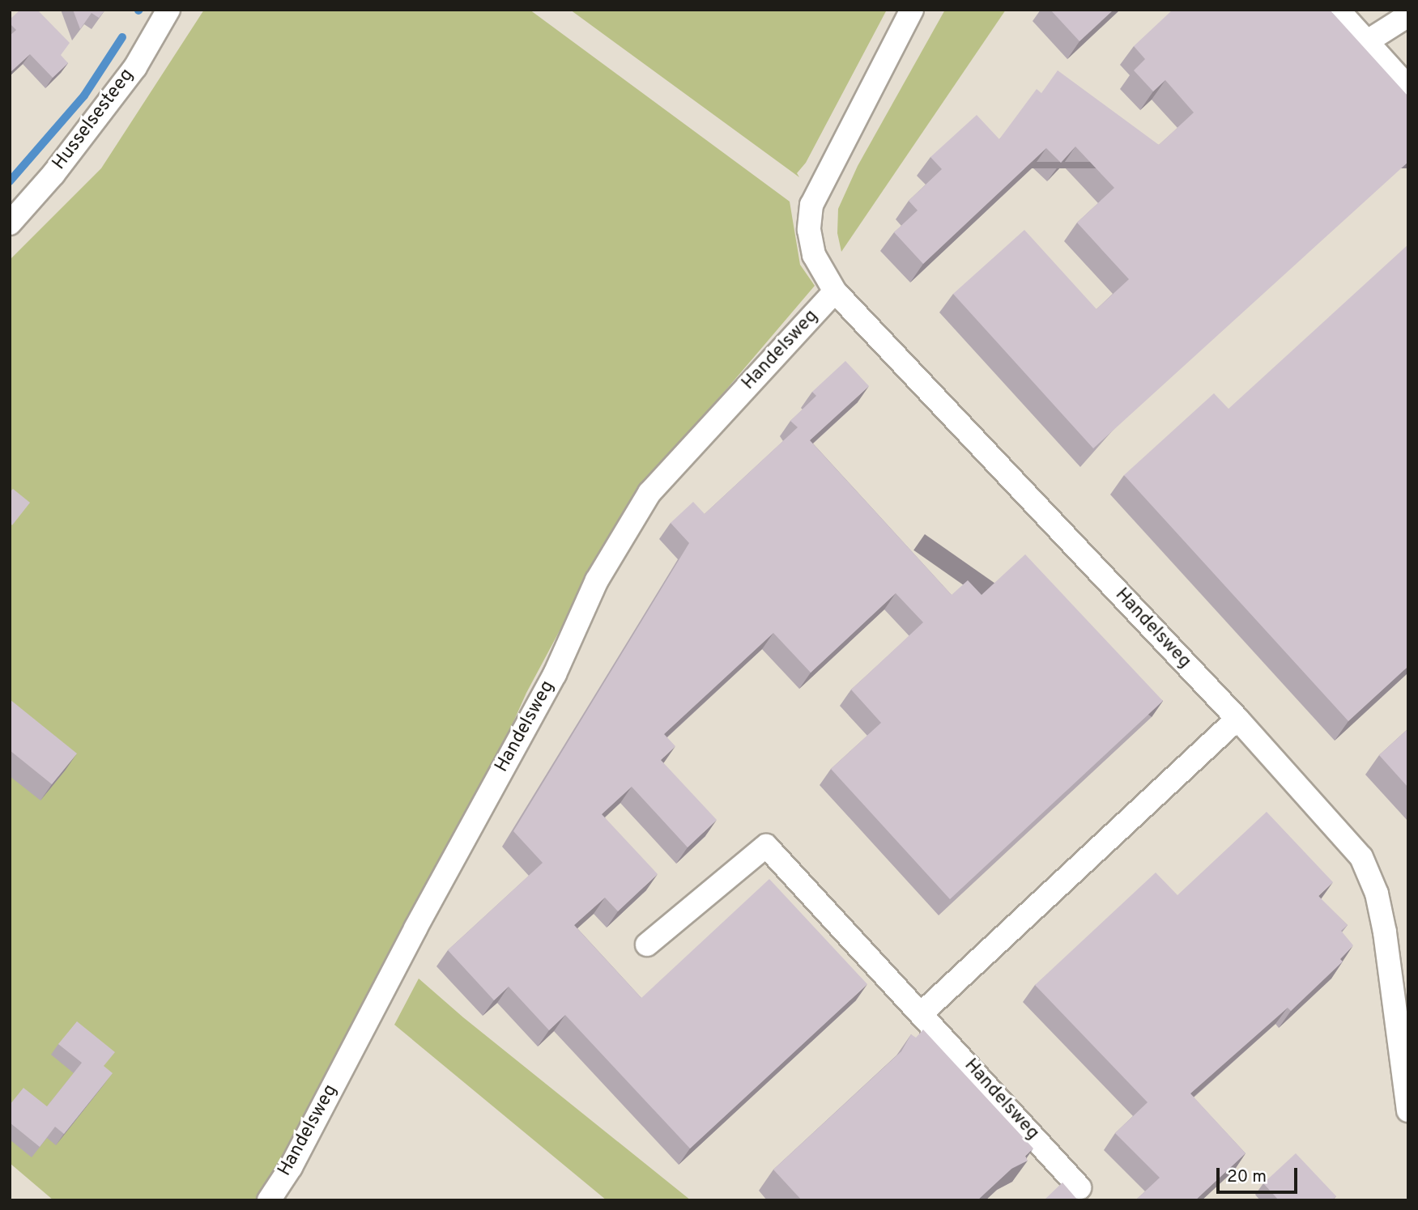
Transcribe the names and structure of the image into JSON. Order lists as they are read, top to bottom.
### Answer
{
  "streets": {
    "street": ["Husselsesteeg", "Handelsweg"]
  },
  "scale_bar": "20 m"
}
